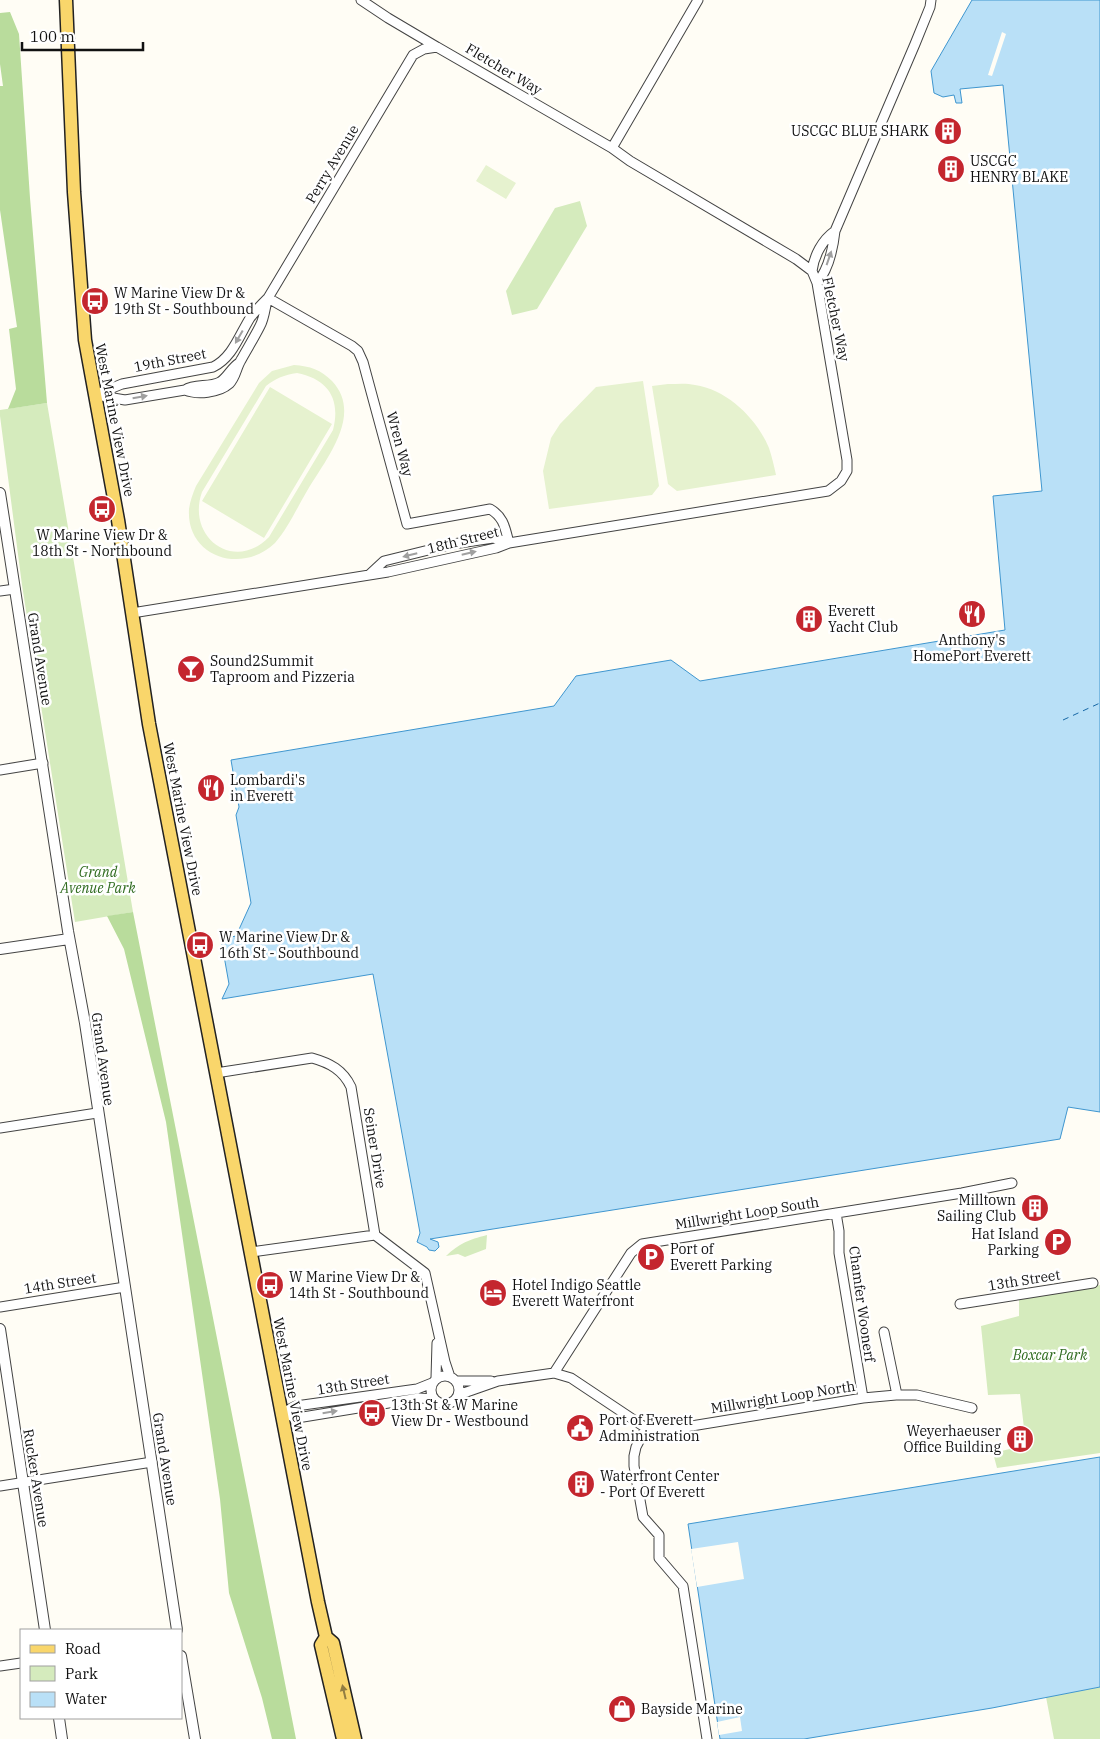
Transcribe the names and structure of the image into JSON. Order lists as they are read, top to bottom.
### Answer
{
  "streets": {
    "main road": ["West Marine View Drive"],
    "street": [
      "Fletcher Way",
      "Perry Avenue",
      "19th Street",
      "Wren Way",
      "18th Street",
      "Grand Avenue",
      "Seiner Drive",
      "Millwright Loop South",
      "13th Street",
      "14th Street",
      "Chamfer Woonerf",
      "Millwright Loop North",
      "Rucker Avenue"
    ]
  },
  "crossings": [
    ["Fletcher Way", "Perry Avenue"],
    ["Fletcher Way", "Wren Way"],
    ["Fletcher Way", "18th Street"],
    ["Perry Avenue", "19th Street"],
    ["Perry Avenue", "Wren Way"],
    ["19th Street", "West Marine View Drive"],
    ["19th Street", "Wren Way"],
    ["West Marine View Drive", "18th Street"],
    ["West Marine View Drive", "Seiner Drive"],
    ["West Marine View Drive", "13th Street"],
    ["Wren Way", "18th Street"],
    ["Grand Avenue", "14th Street"],
    ["Millwright Loop South", "Chamfer Woonerf"],
    ["Chamfer Woonerf", "Millwright Loop North"]
  ],
  "one_way": ["19th Street"],
  "parks": ["Grand Avenue Park", "Boxcar Park"],
  "places": {
    "building": [
      "USCGC BLUE SHARK",
      "USCGC HENRY BLAKE",
      "Everett Yacht Club",
      "Milltown Sailing Club",
      "Weyerhaeuser Office Building",
      "Waterfront Center - Port Of Everett"
    ],
    "bus stop": [
      "W Marine View Dr & 19th St - Southbound",
      "W Marine View Dr & 18th St - Northbound",
      "W Marine View Dr & 16th St - Southbound",
      "W Marine View Dr & 14th St - Southbound",
      "13th St & W Marine View Dr - Westbound"
    ],
    "restaurant": ["Anthony's HomePort Everett", "Lombardi's in Everett"],
    "bar": ["Sound2Summit Taproom and Pizzeria"],
    "parking": ["Hat Island Parking", "Port of Everett Parking"],
    "hotel": ["Hotel Indigo Seattle Everett Waterfront"],
    "public building": ["Port of Everett Administration"],
    "shop": ["Bayside Marine"]
  },
  "legend": ["Road", "Park", "Water"],
  "scale_bar": "100 m"
}
